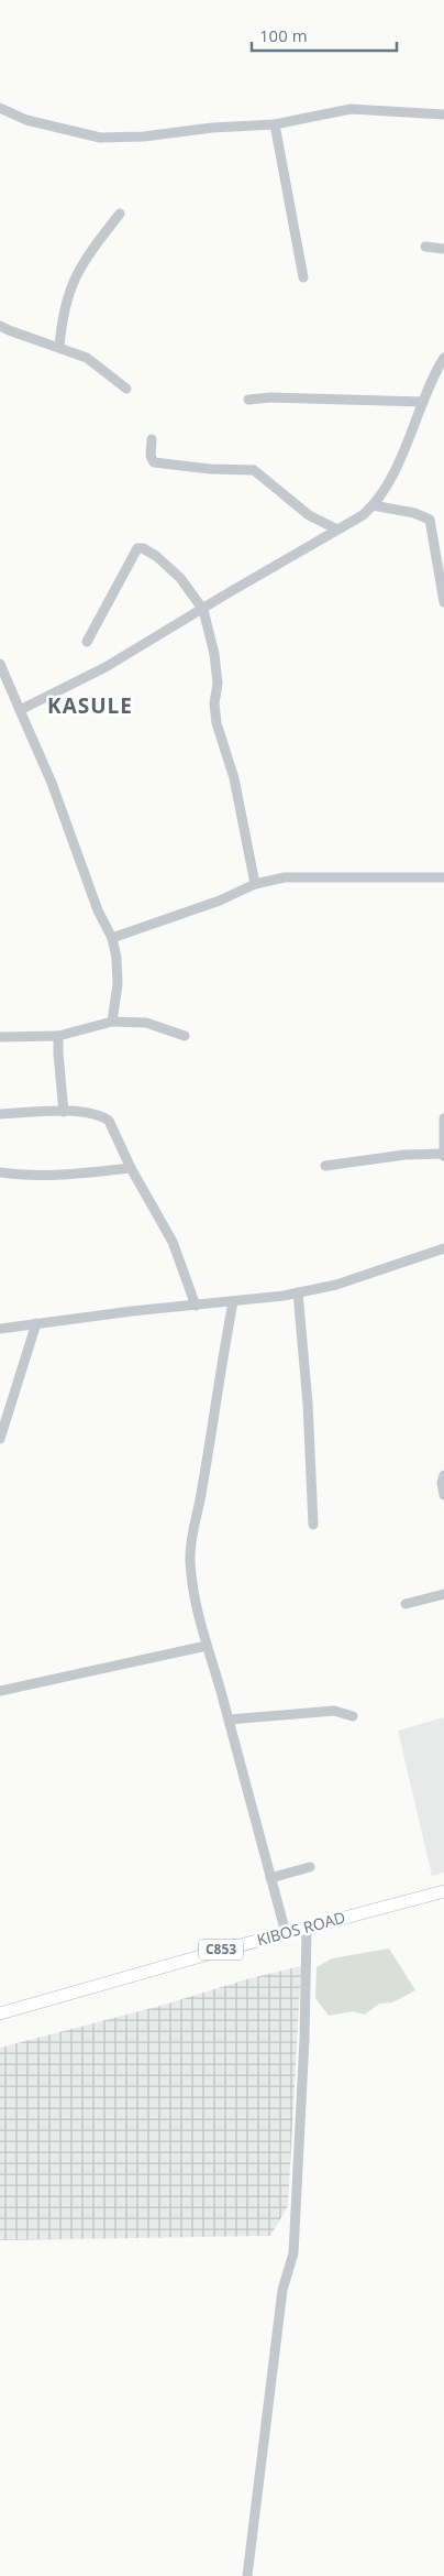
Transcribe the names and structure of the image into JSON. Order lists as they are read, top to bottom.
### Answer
{
  "streets": {
    "main road": ["KIBOS ROAD", "C853"]
  },
  "districts": ["KASULE"],
  "scale_bar": "100 m"
}
